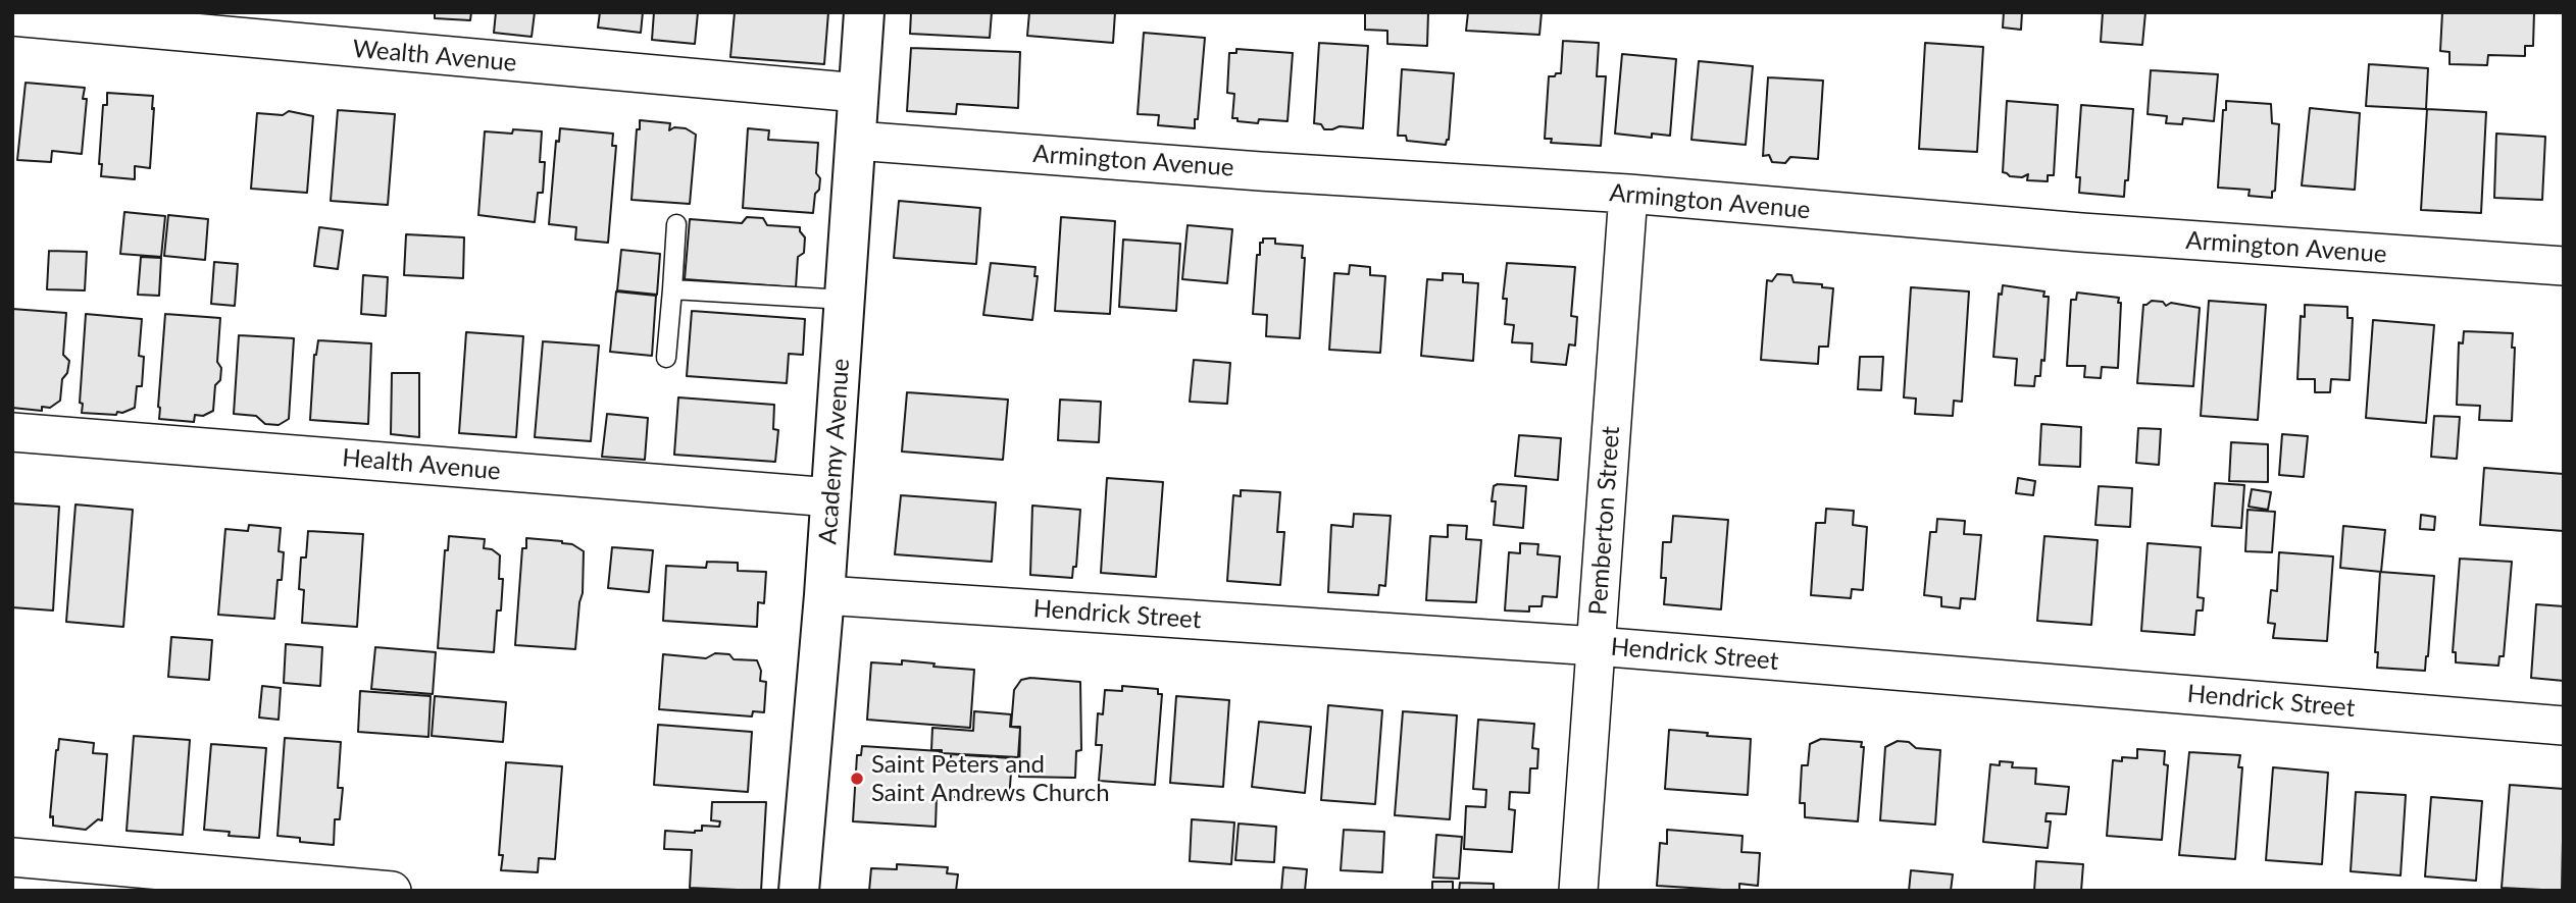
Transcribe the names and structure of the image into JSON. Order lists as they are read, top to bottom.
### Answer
{
  "streets": {
    "street": [
      "Wealth Avenue",
      "Armington Avenue",
      "Academy Avenue",
      "Health Avenue",
      "Pemberton Street",
      "Hendrick Street"
    ]
  },
  "crossings": [
    ["Wealth Avenue", "Academy Avenue"],
    ["Armington Avenue", "Academy Avenue"],
    ["Armington Avenue", "Pemberton Street"],
    ["Academy Avenue", "Health Avenue"],
    ["Academy Avenue", "Hendrick Street"],
    ["Pemberton Street", "Hendrick Street"]
  ],
  "places": ["Saint Peters and Saint Andrews Church"]
}
